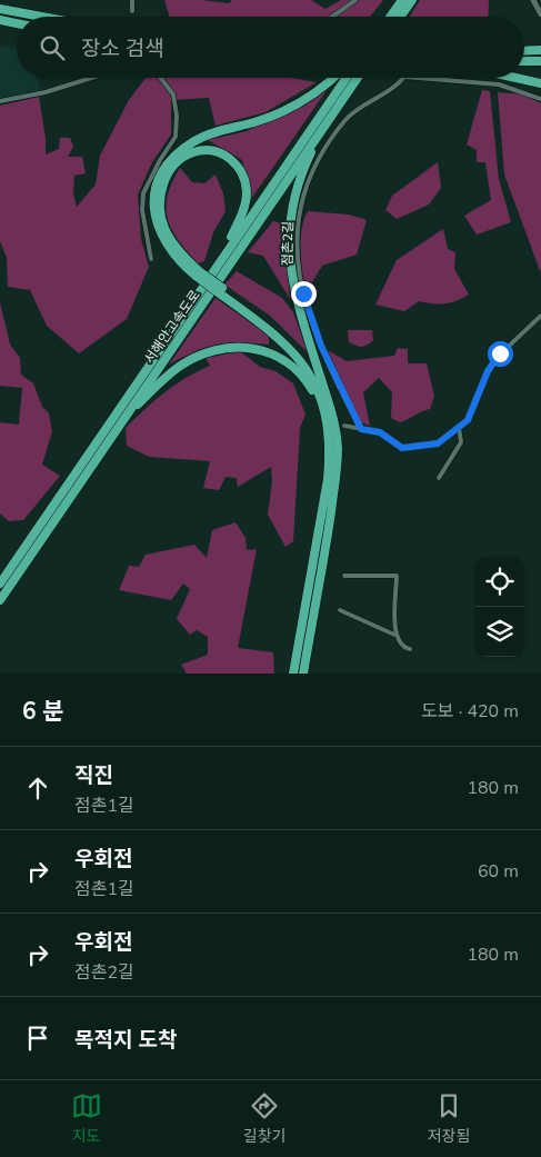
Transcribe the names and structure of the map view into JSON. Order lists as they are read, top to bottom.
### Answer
{
  "streets": {
    "highway": ["서해안고속도로"],
    "street": ["점촌2길"]
  },
  "page": {
    "search": "장소 검색",
    "heading": ["6 분", "도보 · 420 m"],
    "list": [
      ["직진", "점촌1길", "180 m"],
      ["우회전", "점촌1길", "60 m"],
      ["우회전", "점촌2길", "180 m"],
      "목적지 도착"
    ],
    "nav": ["지도", "길찾기", "저장됨"]
  }
}
